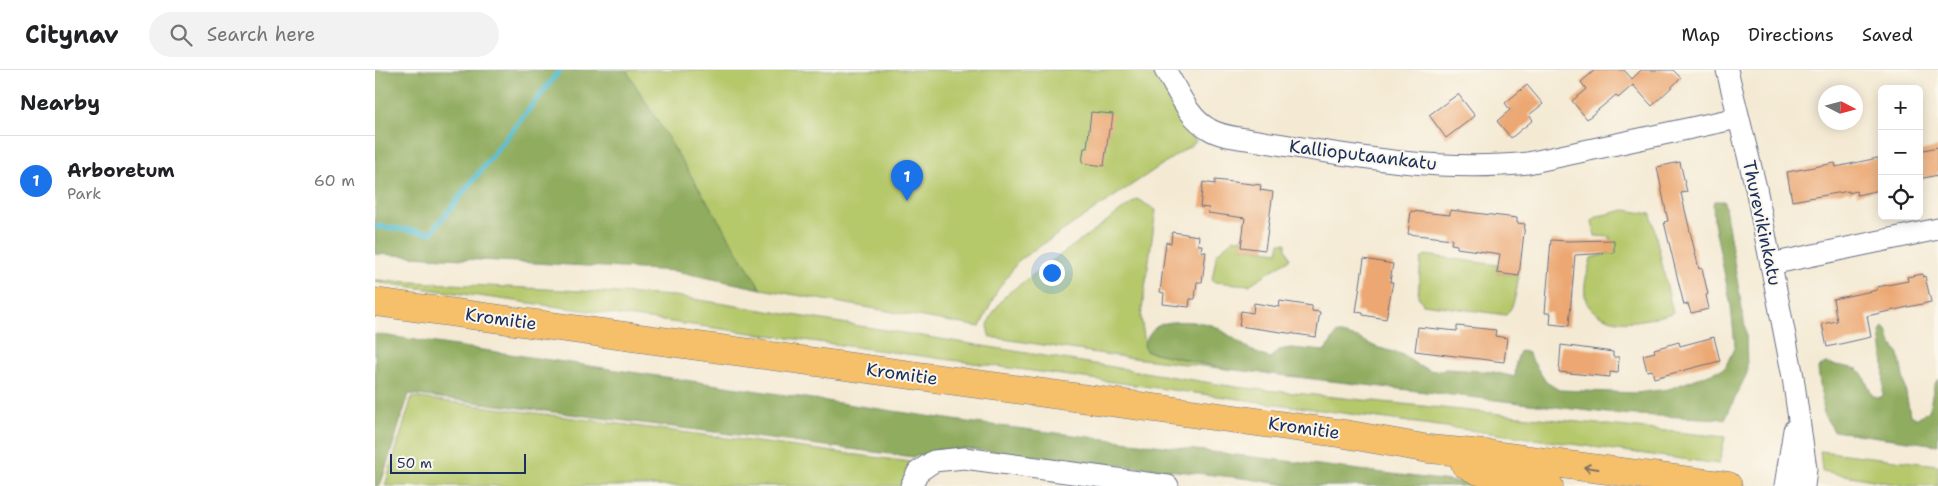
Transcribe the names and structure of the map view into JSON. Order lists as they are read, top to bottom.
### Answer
{
  "streets": {
    "main road": ["Kromitie"],
    "street": ["Kallioputaankatu", "Thurevikinkatu"]
  },
  "crossings": [
    ["Kallioputaankatu", "Thurevikinkatu"]
  ],
  "scale_bar": "50 m",
  "north": "right",
  "page": {
    "header": "Citynav",
    "search": "Search here",
    "nav": ["Map", "Directions", "Saved"],
    "heading": "Nearby",
    "map_buttons": ["+", "−"],
    "list": [
      {
        "mark": "1",
        "name": "Arboretum",
        "note": "Park",
        "value": "60 m"
      }
    ],
    "pins": "1",
    "scale": "50 m"
  }
}
